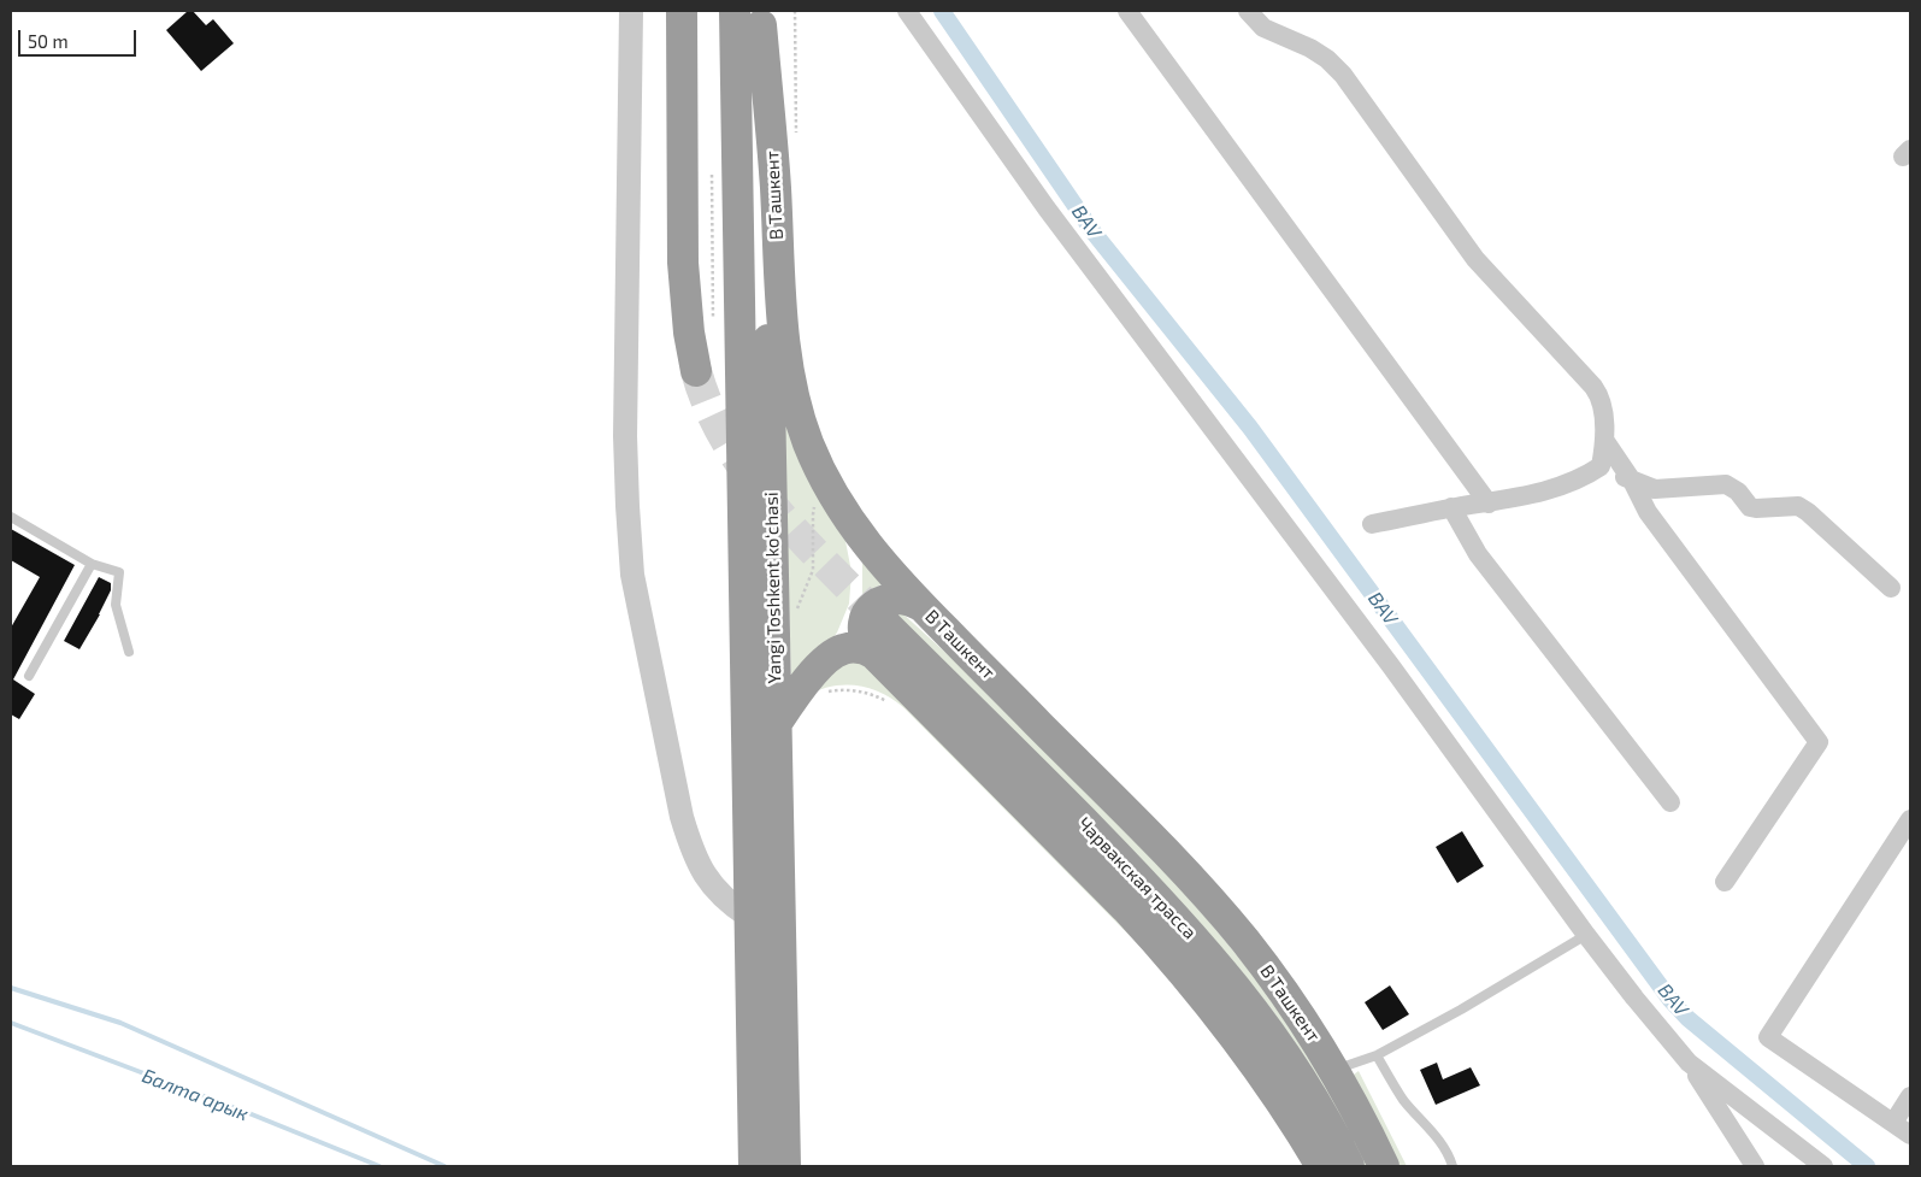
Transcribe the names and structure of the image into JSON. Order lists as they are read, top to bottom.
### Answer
{
  "streets": {
    "highway": ["В Ташкент", "Yangi Toshkent ko‘chasi", "Чарвакская трасса"]
  },
  "crossings": [
    ["В Ташкент", "Yangi Toshkent ko‘chasi"]
  ],
  "water": ["BAV", "Балта арык"],
  "scale_bar": "50 m"
}
